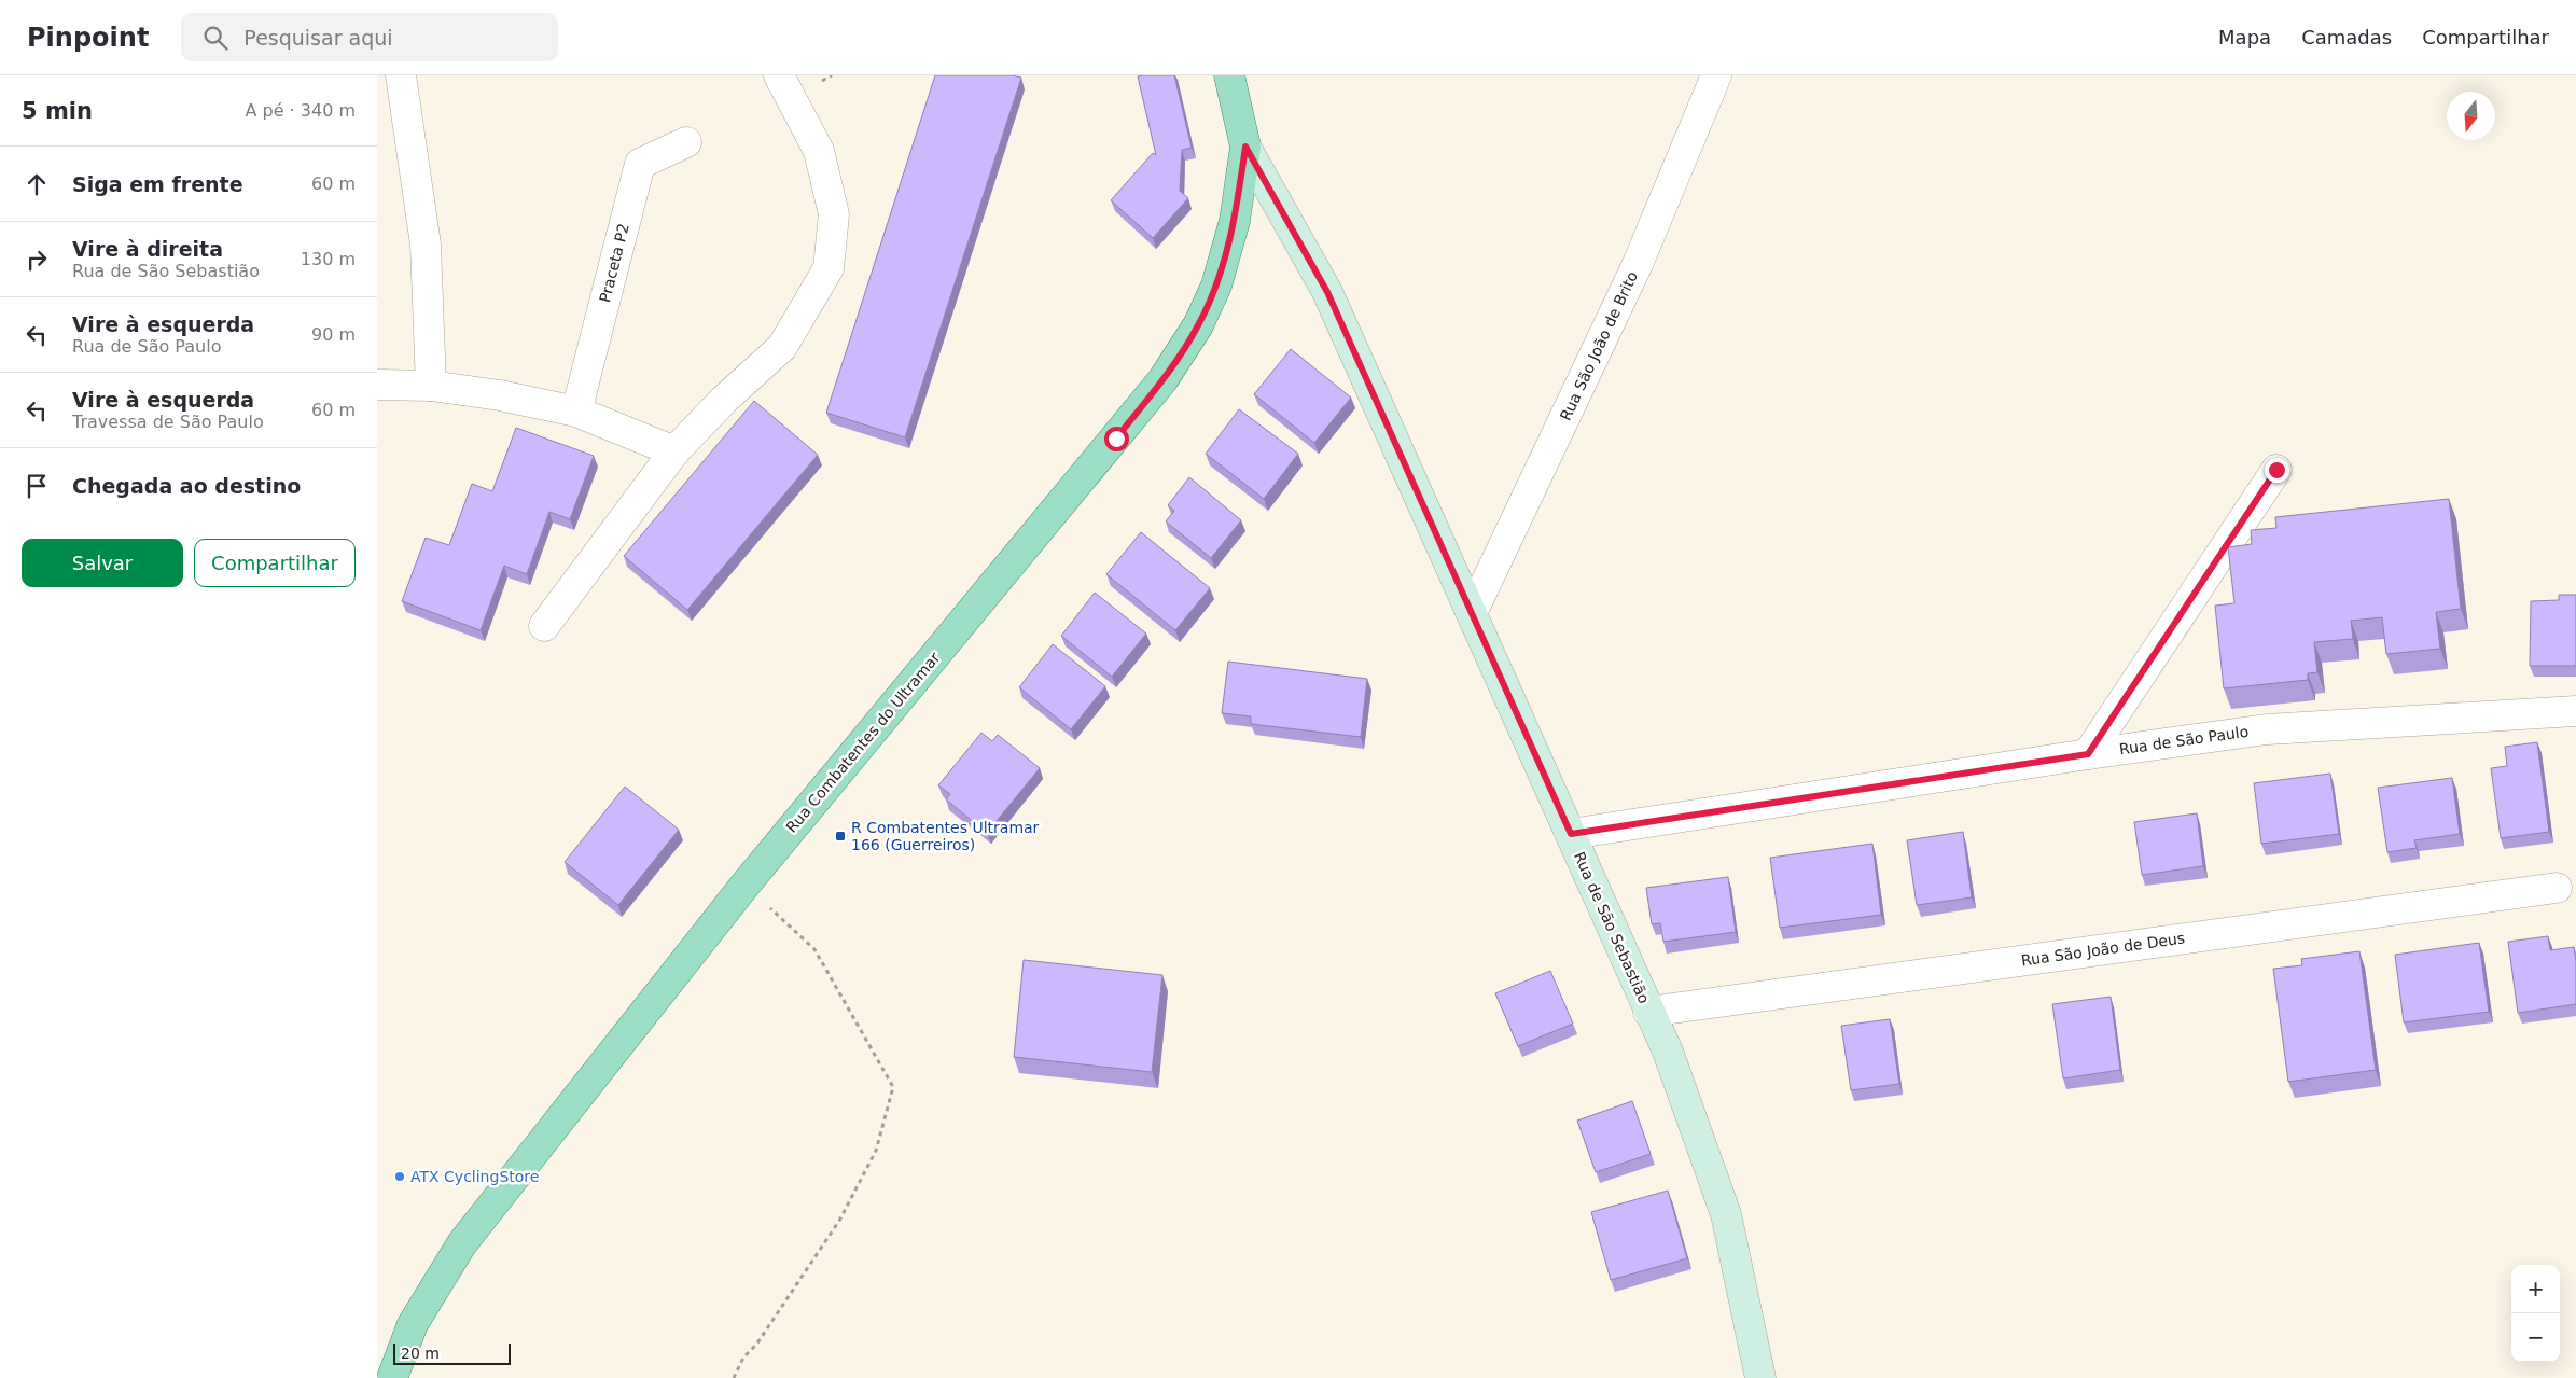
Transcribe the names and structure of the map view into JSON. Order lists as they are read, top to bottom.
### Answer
{
  "streets": {
    "main road": ["Rua Combatentes do Ultramar"],
    "street": [
      "Praceta P2",
      "Rua São João de Brito",
      "Rua de São Paulo",
      "Rua de São Sebastião",
      "Rua São João de Deus"
    ]
  },
  "crossings": [
    ["Rua São João de Brito", "Rua de São Sebastião"],
    ["Rua de São Paulo", "Rua de São Sebastião"],
    ["Rua Combatentes do Ultramar", "Rua de São Sebastião"],
    ["Rua de São Sebastião", "Rua São João de Deus"]
  ],
  "places": {
    "transit": ["R Combatentes Ultramar 166 (Guerreiros)"],
    "other": ["ATX CyclingStore"]
  },
  "scale_bar": "20 m",
  "north": "bottom",
  "page": {
    "header": "Pinpoint",
    "search": "Pesquisar aqui",
    "nav": ["Mapa", "Camadas", "Compartilhar"],
    "heading": ["5 min", "A pé · 340 m"],
    "list": [
      ["Siga em frente", "60 m"],
      ["Vire à direita", "Rua de São Sebastião", "130 m"],
      ["Vire à esquerda", "Rua de São Paulo", "90 m"],
      ["Vire à esquerda", "Travessa de São Paulo", "60 m"],
      "Chegada ao destino"
    ],
    "buttons": ["Salvar", "Compartilhar"],
    "map_buttons": ["+", "−"],
    "scale": "20 m"
  }
}
